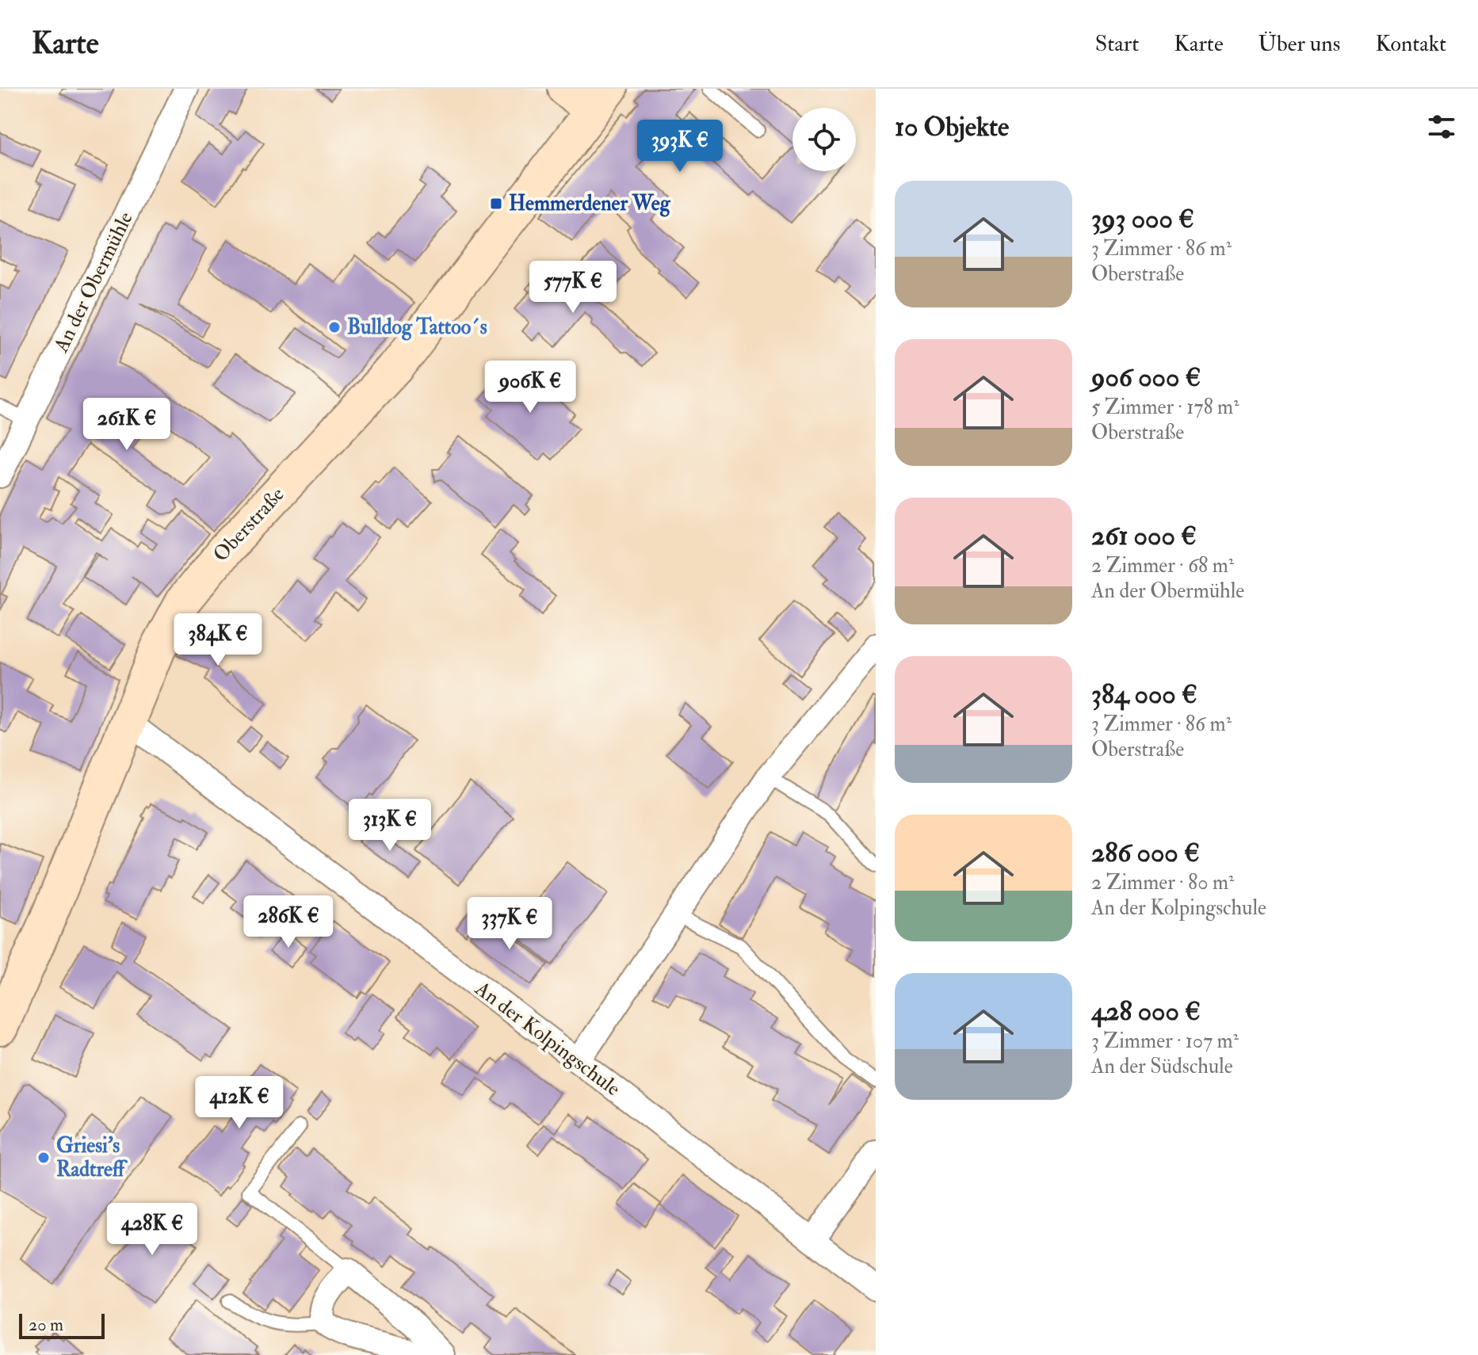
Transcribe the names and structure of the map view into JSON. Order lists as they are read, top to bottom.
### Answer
{
  "streets": {
    "street": ["An der Obermühle", "Oberstraße", "An der Kolpingschule"]
  },
  "crossings": [
    ["Oberstraße", "An der Kolpingschule"]
  ],
  "places": {
    "transit": ["Hemmerdener Weg"],
    "other": ["Bulldog Tattoo´s", "Griesi's Radtreff"]
  },
  "scale_bar": "20 m",
  "page": {
    "header": "Karte",
    "nav": [
      "Start",
      "Karte",
      "Über uns",
      "Kontakt"
    ],
    "heading": "10 Objekte",
    "price": [
      "393K €",
      "577K €",
      "906K €",
      "261K €",
      "384K €",
      "313K €",
      "286K €",
      "337K €",
      "412K €",
      "428K €"
    ],
    "list": [
      {
        "name": "393 000 €",
        "note": "3 Zimmer · 86 m² · Oberstraße"
      },
      {
        "name": "906 000 €",
        "note": "5 Zimmer · 178 m² · Oberstraße"
      },
      {
        "name": "261 000 €",
        "note": "2 Zimmer · 68 m² · An der Obermühle"
      },
      {
        "name": "384 000 €",
        "note": "3 Zimmer · 86 m² · Oberstraße"
      },
      {
        "name": "286 000 €",
        "note": "2 Zimmer · 80 m² · An der Kolpingschule"
      },
      {
        "name": "428 000 €",
        "note": "3 Zimmer · 107 m² · An der Südschule"
      }
    ],
    "scale": "20 m"
  }
}
